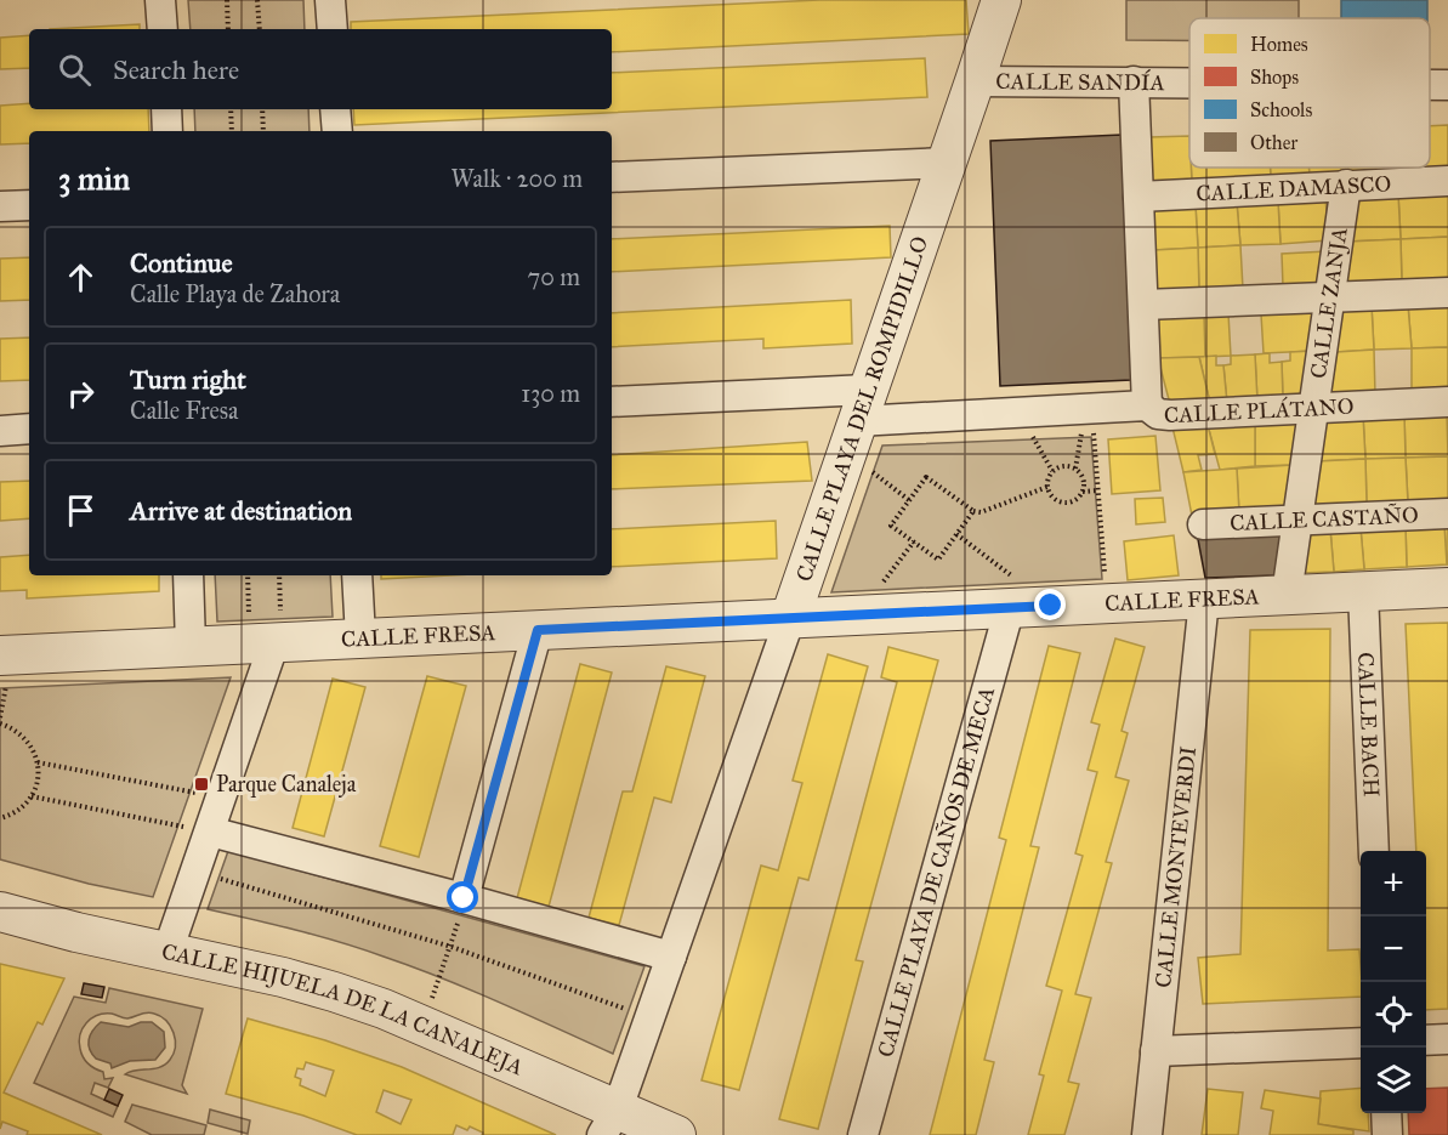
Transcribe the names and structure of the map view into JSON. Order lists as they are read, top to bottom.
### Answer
{
  "streets": {
    "street": [
      "CALLE SANDÍA",
      "CALLE DAMASCO",
      "CALLE ZANJA",
      "CALLE PLÁTANO",
      "CALLE PLAYA DEL ROMPIDILLO",
      "CALLE CASTAÑO",
      "CALLE FRESA",
      "CALLE BACH",
      "CALLE MONTEVERDI",
      "CALLE PLAYA DE CAÑOS DE MECA",
      "CALLE HIJUELA DE LA CANALEJA"
    ]
  },
  "crossings": [
    ["CALLE SANDÍA", "CALLE PLAYA DEL ROMPIDILLO"],
    ["CALLE DAMASCO", "CALLE ZANJA"],
    ["CALLE ZANJA", "CALLE PLÁTANO"],
    ["CALLE ZANJA", "CALLE CASTAÑO"],
    ["CALLE ZANJA", "CALLE FRESA"],
    ["CALLE PLÁTANO", "CALLE PLAYA DEL ROMPIDILLO"],
    ["CALLE PLAYA DEL ROMPIDILLO", "CALLE FRESA"],
    ["CALLE PLAYA DEL ROMPIDILLO", "CALLE HIJUELA DE LA CANALEJA"],
    ["CALLE FRESA", "CALLE BACH"],
    ["CALLE FRESA", "CALLE MONTEVERDI"],
    ["CALLE FRESA", "CALLE PLAYA DE CAÑOS DE MECA"]
  ],
  "places": {
    "transit": ["Parque Canaleja"]
  },
  "legend": [
    "Homes",
    "Shops",
    "Schools",
    "Other"
  ],
  "page": {
    "search": "Search here",
    "heading": ["3 min", "Walk · 200 m"],
    "list": [
      ["Continue", "Calle Playa de Zahora", "70 m"],
      ["Turn right", "Calle Fresa", "130 m"],
      "Arrive at destination"
    ],
    "map_buttons": ["+", "−"]
  }
}
